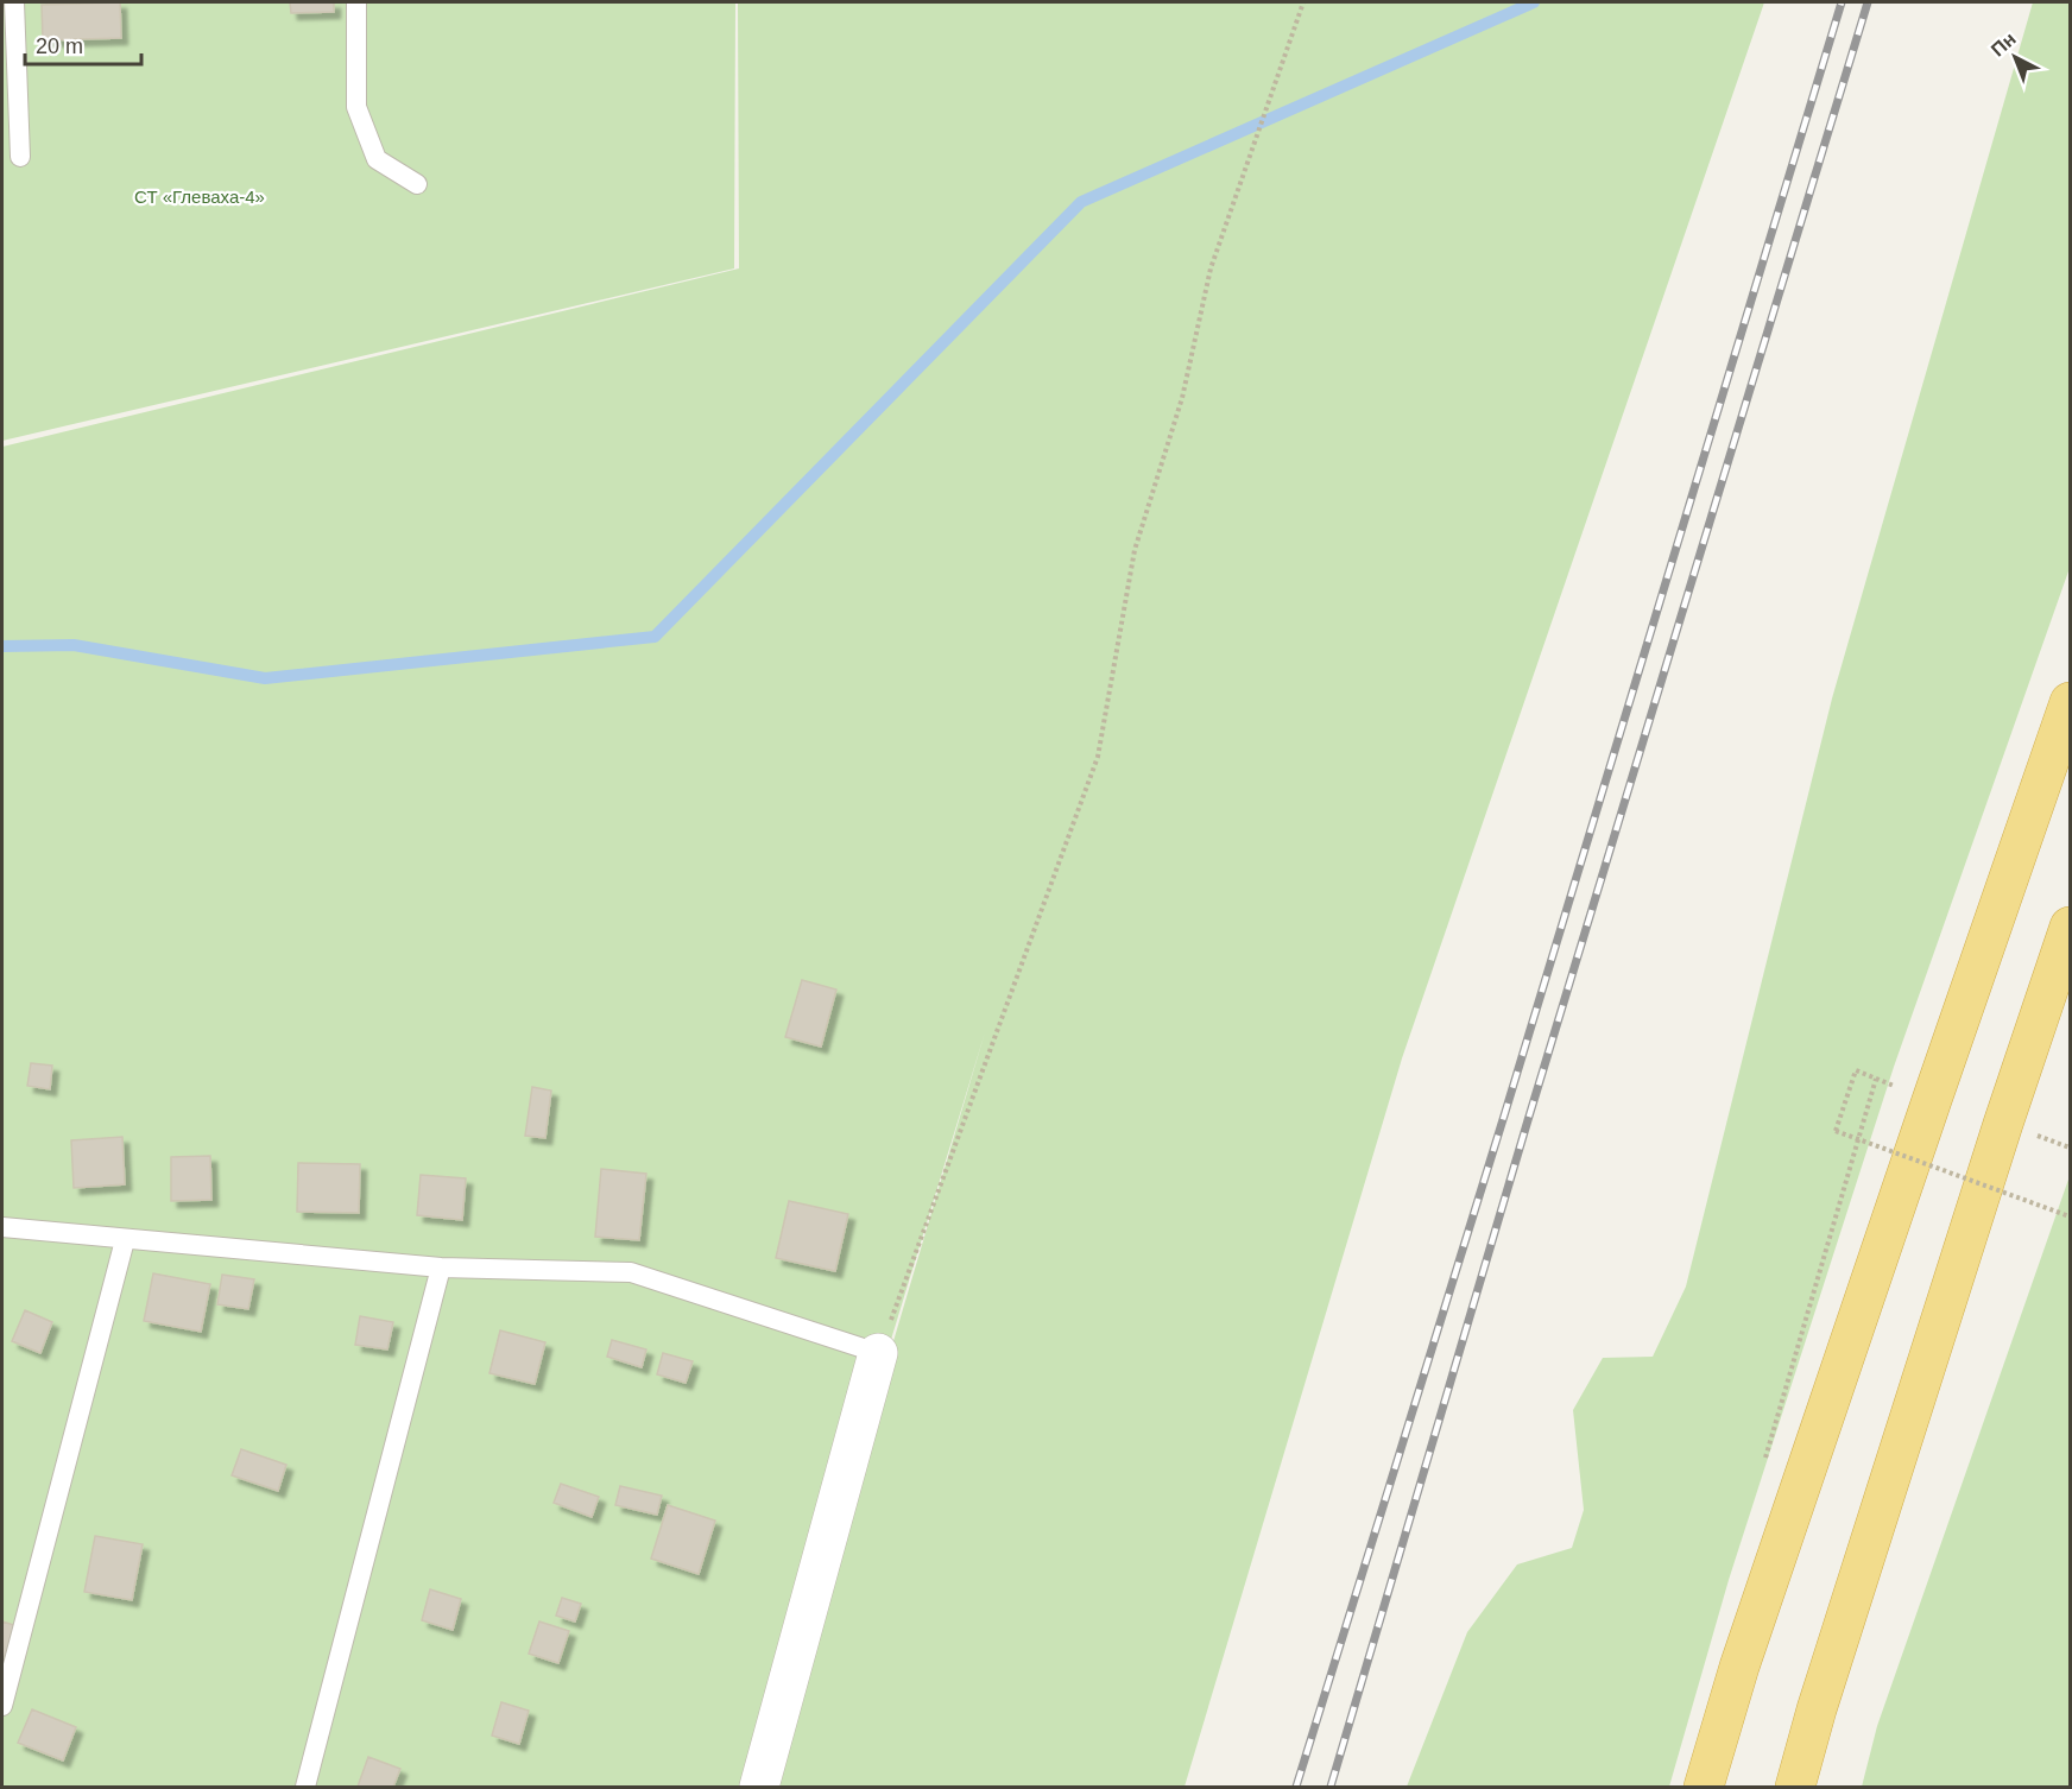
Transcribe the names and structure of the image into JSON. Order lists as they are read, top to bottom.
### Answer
{
  "parks": ["СТ «Глеваха-4»"],
  "scale_bar": "20 m",
  "north": "top left"
}
